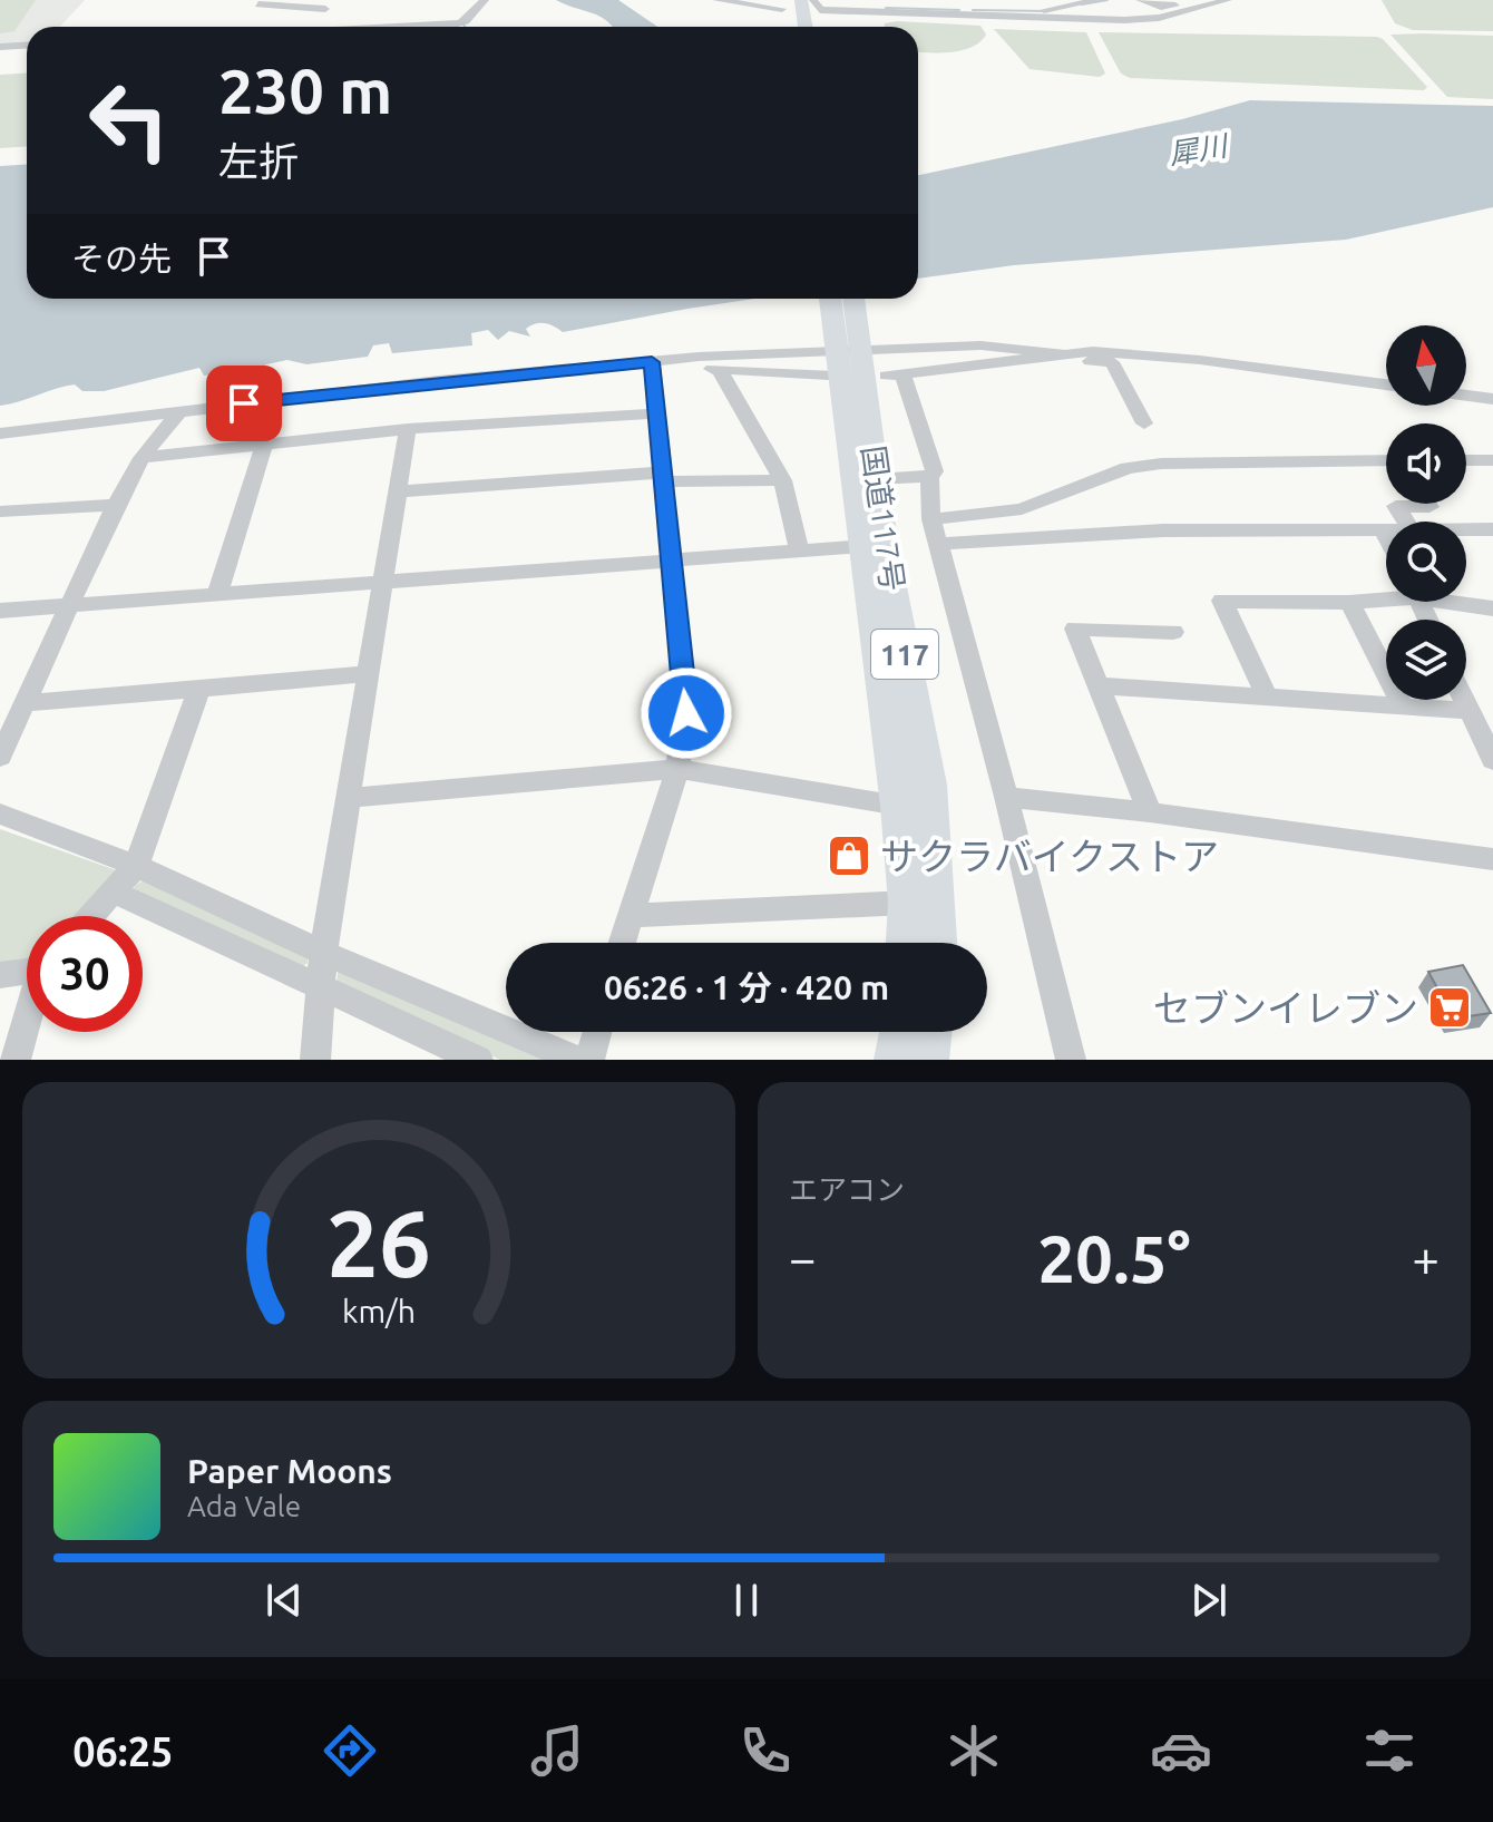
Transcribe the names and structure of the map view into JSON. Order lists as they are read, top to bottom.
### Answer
{
  "streets": {
    "highway": ["国道117号", "117"]
  },
  "water": ["犀川"],
  "places": {
    "shop": ["サクラバイクストア"],
    "supermarket": ["セブンイレブン"]
  },
  "north": "top",
  "page": {
    "turn": ["230 m", "左折"],
    "then": "その先",
    "limit": "30",
    "trip": "06:26 · 1 分 · 420 m",
    "tile": "エアコン",
    "heat": ["−", "20.5°", "+"],
    "song": ["Paper Moons", "Ada Vale"],
    "tabs": "06:25",
    "gauge": ["26", "km/h"]
  }
}
